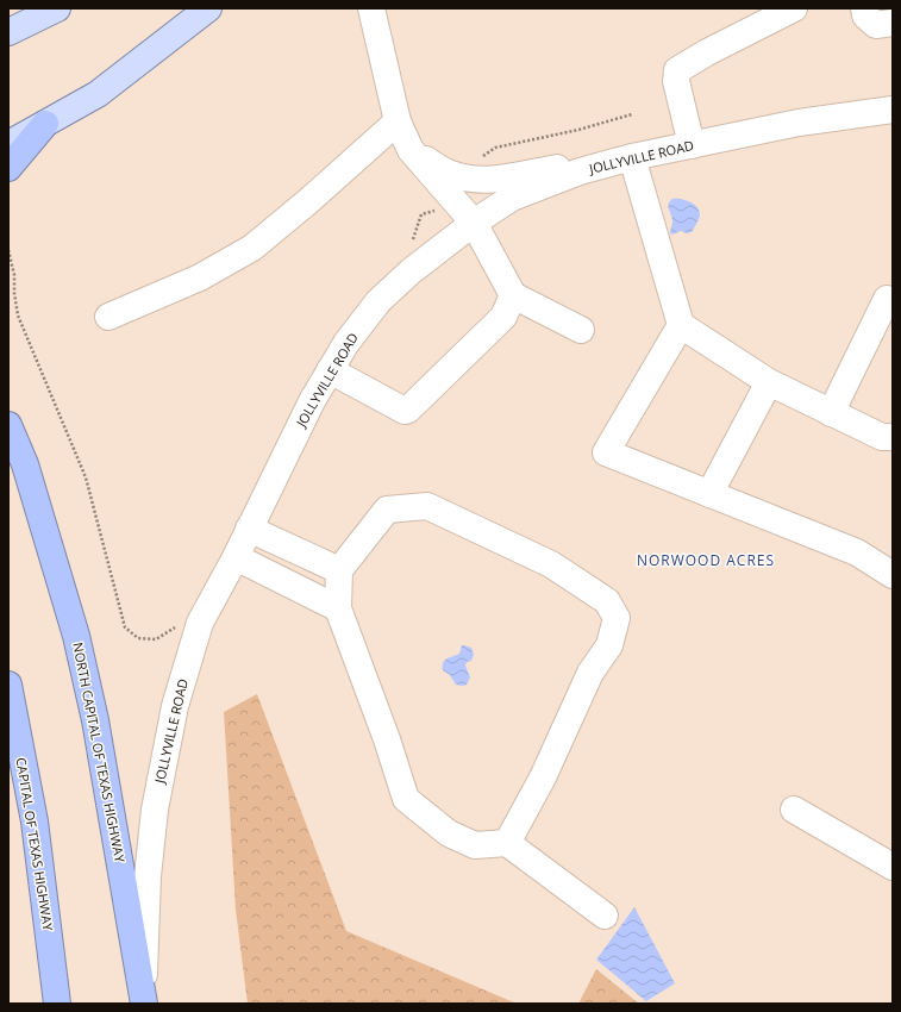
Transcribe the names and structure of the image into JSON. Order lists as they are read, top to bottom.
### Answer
{
  "streets": {
    "highway": ["NORTH CAPITAL OF TEXAS HIGHWAY", "CAPITAL OF TEXAS HIGHWAY"],
    "street": ["JOLLYVILLE ROAD"]
  },
  "crossings": [
    ["JOLLYVILLE ROAD", "NORTH CAPITAL OF TEXAS HIGHWAY"]
  ],
  "districts": ["NORWOOD ACRES"]
}
